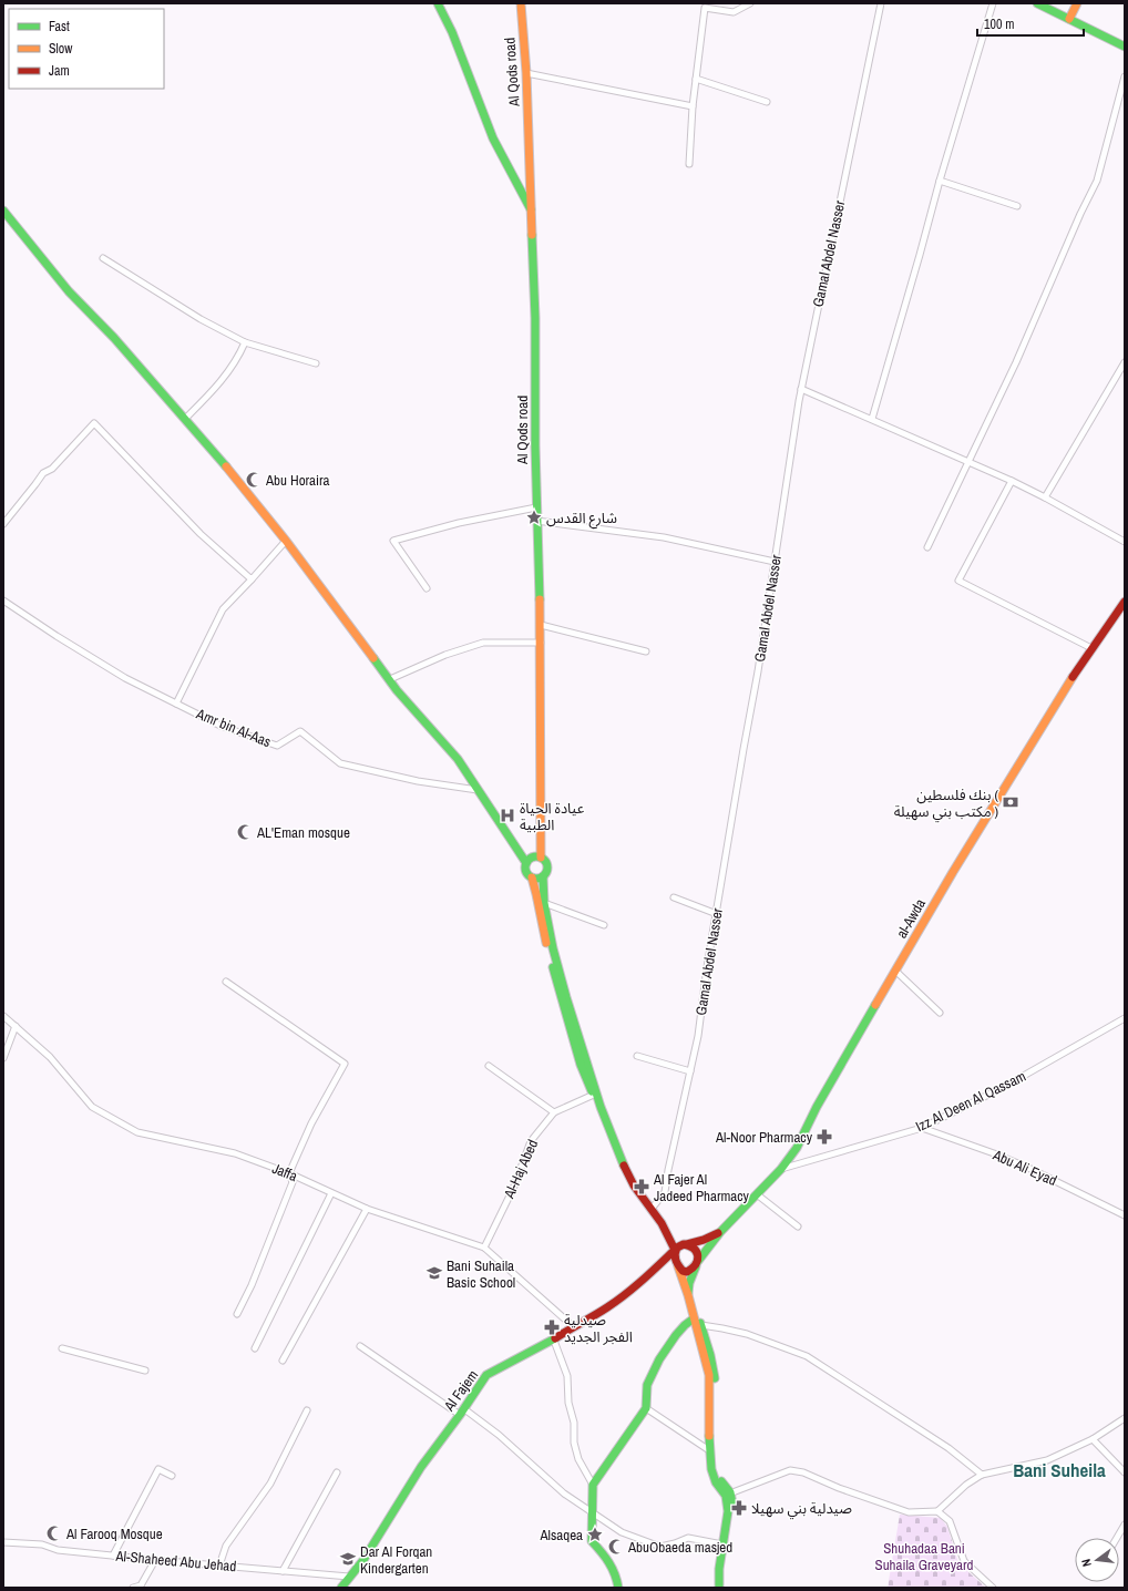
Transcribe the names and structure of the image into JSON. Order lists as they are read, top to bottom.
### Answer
{
  "streets": {
    "main road": ["Al Qods road", "al-Awda", "Al Fajem"],
    "street": [
      "Gamal Abdel Nasser",
      "Amr bin Al-Aas",
      "Izz Al Deen Al Qassam",
      "Abu Ali Eyad",
      "Al-Haj Abed",
      "Jaffa",
      "Al-Shaheed Abu Jehad"
    ]
  },
  "crossings": [
    ["al-Awda", "Izz Al Deen Al Qassam"],
    ["al-Awda", "Al Fajem"],
    ["Izz Al Deen Al Qassam", "Abu Ali Eyad"],
    ["Al-Haj Abed", "Jaffa"],
    ["Jaffa", "Al Fajem"],
    ["Al Fajem", "Al-Shaheed Abu Jehad"]
  ],
  "districts": ["Bani Suheila"],
  "parks": ["Shuhadaa Bani Suhaila Graveyard"],
  "places": {
    "mosque": [
      "Abu Horaira",
      "AL'Eman mosque",
      "Al Farooq Mosque",
      "AbuObaeda masjed"
    ],
    "place": ["شارع القدس", "Alsaqea"],
    "bank": ["بنك فلسطين ( مكتب بني سهيلة )"],
    "hospital": ["عيادة الحياة الطبية"],
    "pharmacy": [
      "Al-Noor Pharmacy",
      "Al Fajer Al Jadeed Pharmacy",
      "صيدلية الفجر الجديد",
      "صيدلية بني سهيلا"
    ],
    "school or university": ["Bani Suhaila Basic School", "Dar Al Forqan Kindergarten"]
  },
  "legend": ["Fast", "Slow", "Jam"],
  "scale_bar": "100 m",
  "north": "left"
}
